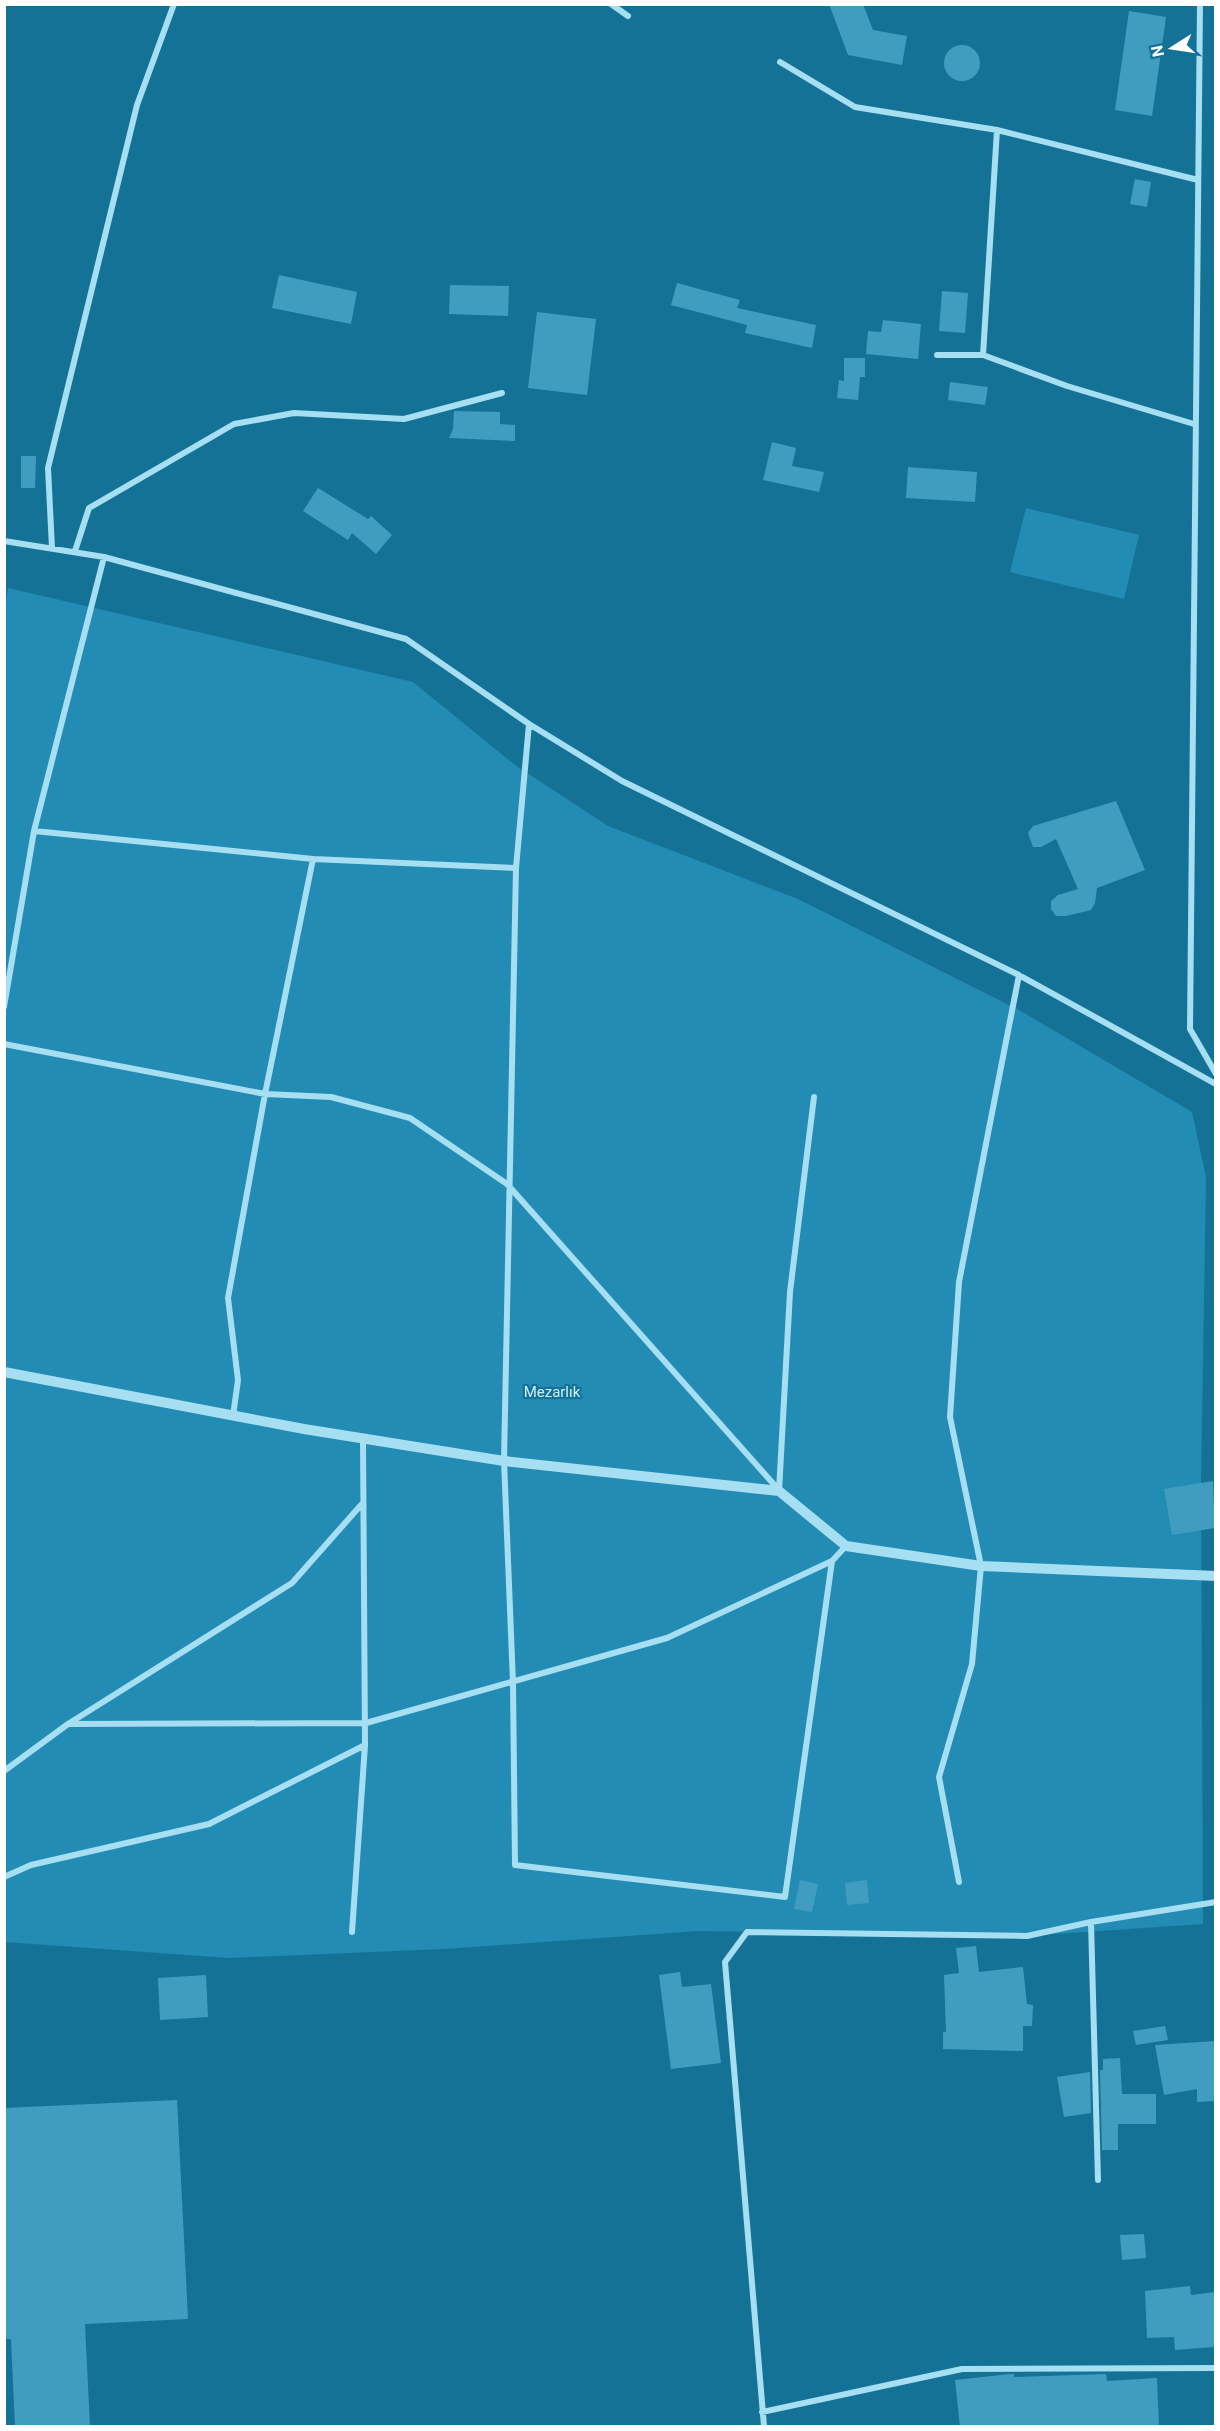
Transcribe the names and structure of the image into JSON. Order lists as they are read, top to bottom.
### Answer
{
  "parks": ["Mezarlık"],
  "north": "left"
}
